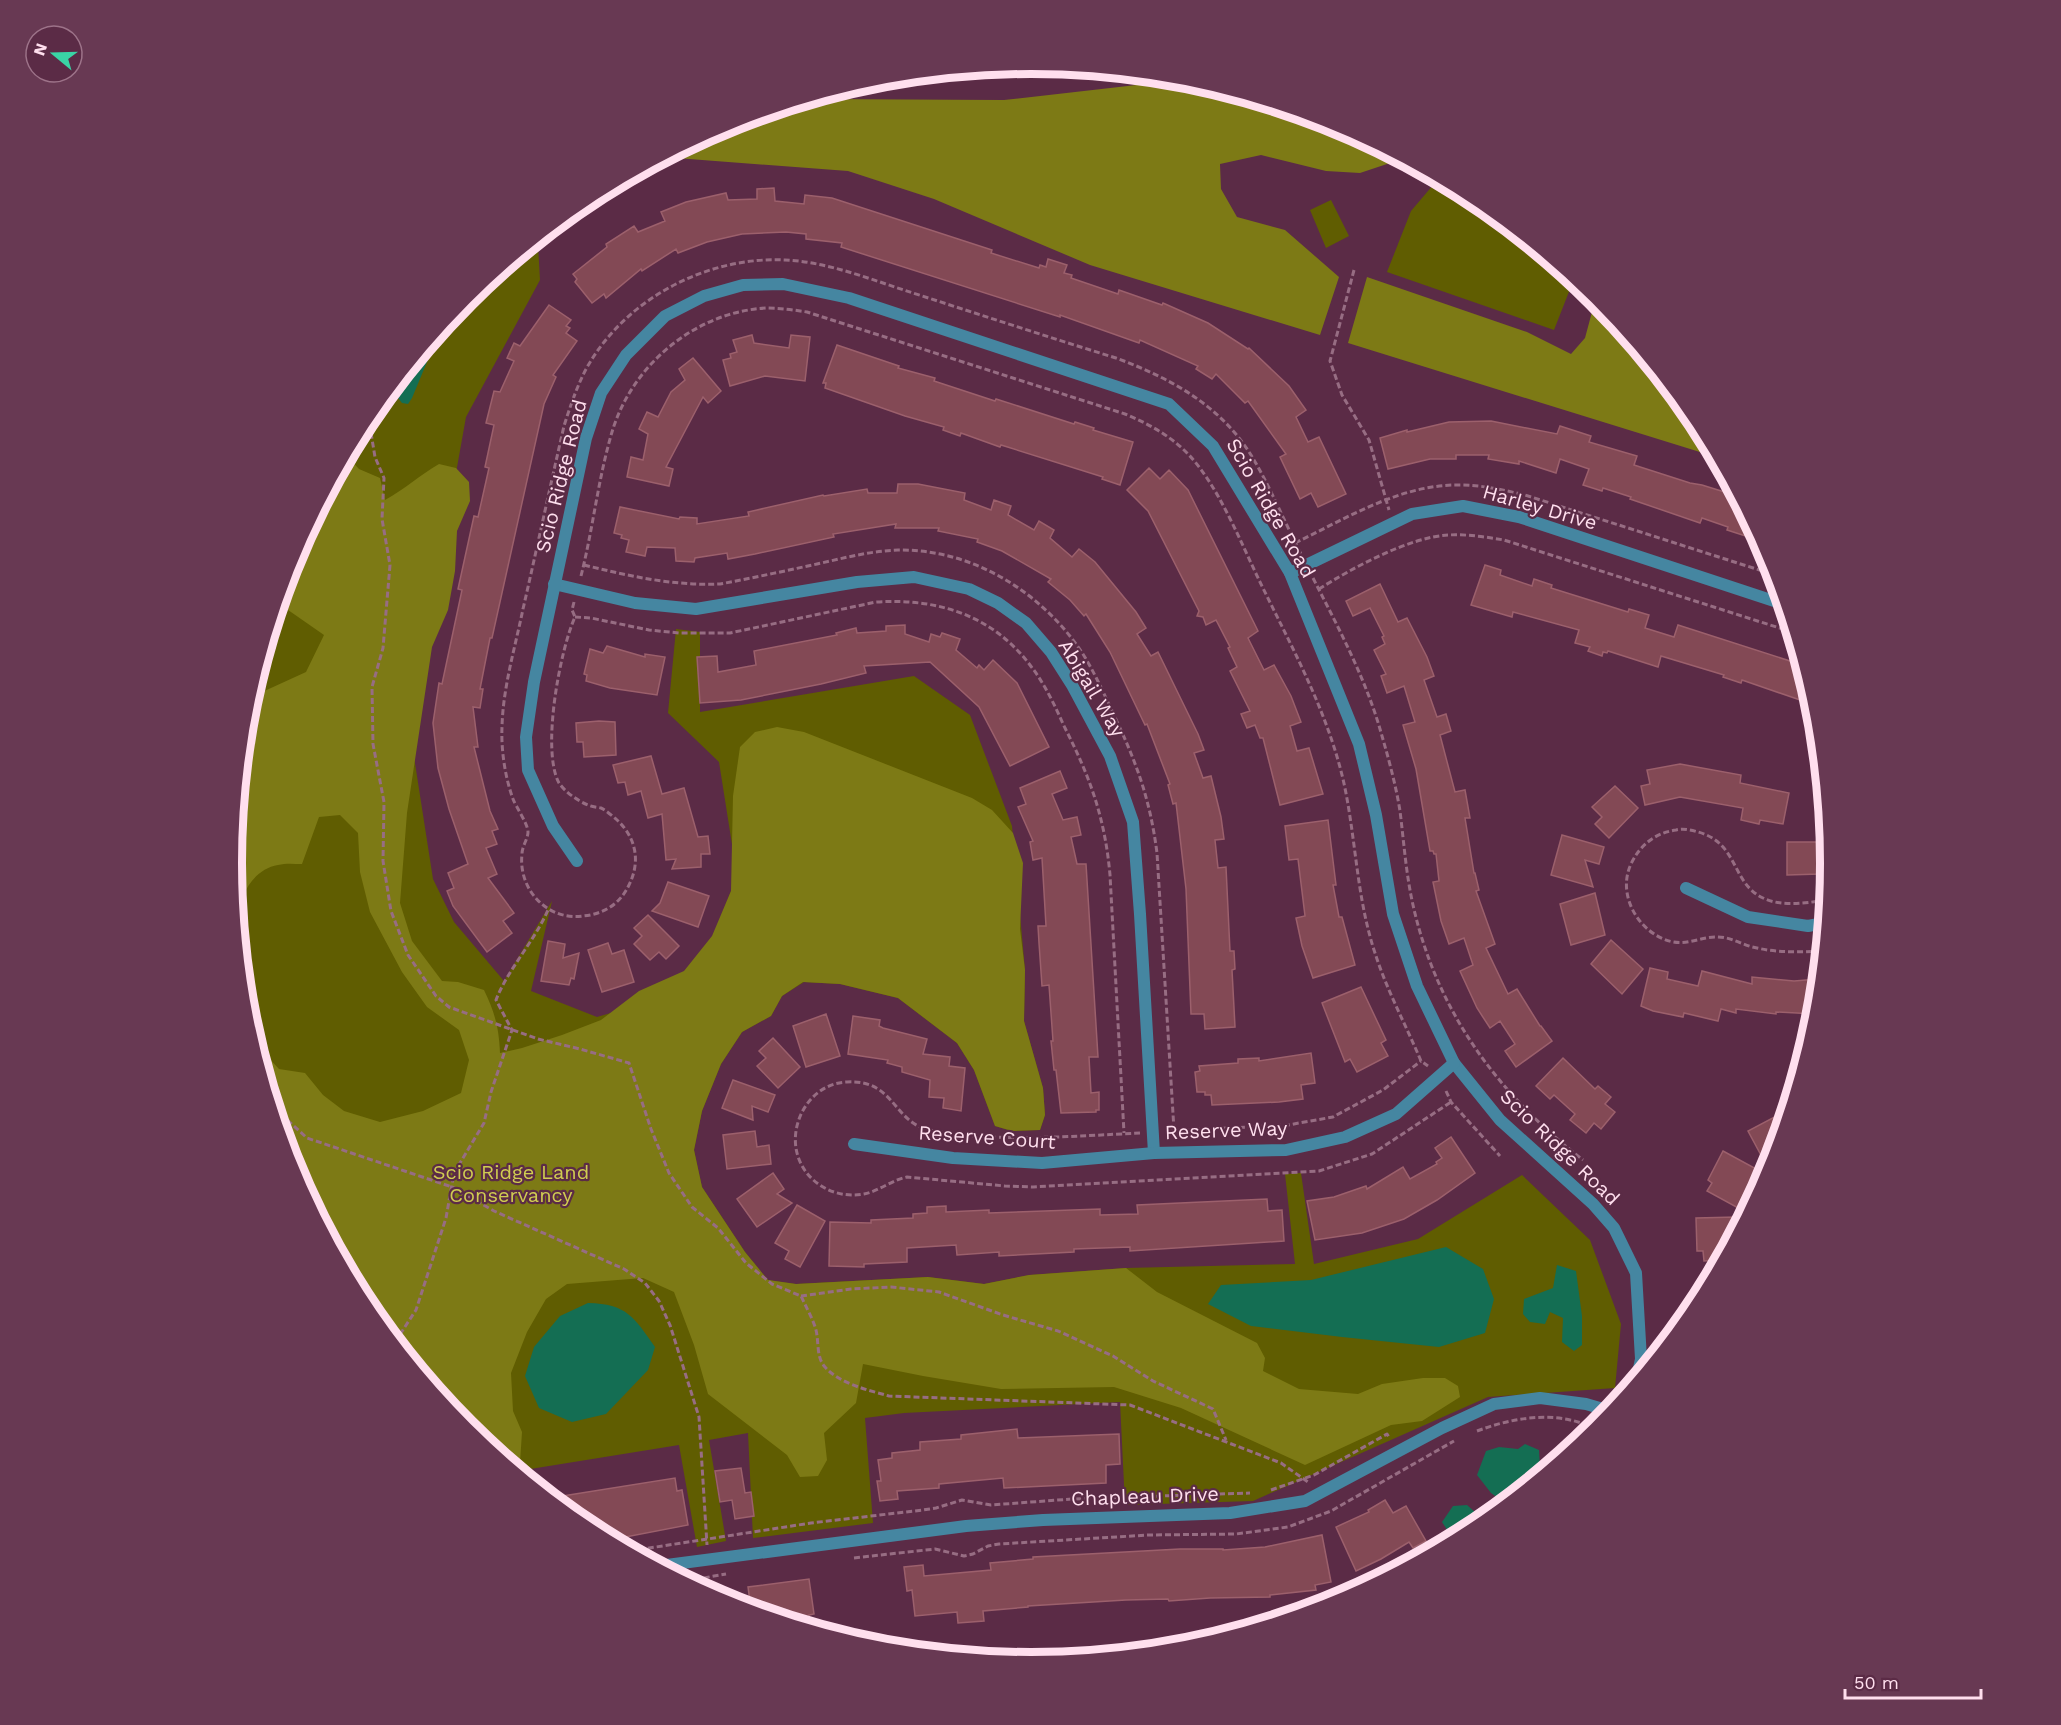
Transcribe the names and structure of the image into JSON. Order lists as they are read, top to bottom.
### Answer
{
  "streets": {
    "street": [
      "Scio Ridge Road",
      "Harley Drive",
      "Abigail Way",
      "Reserve Way",
      "Reserve Court",
      "Chapleau Drive"
    ]
  },
  "crossings": [
    ["Scio Ridge Road", "Harley Drive"],
    ["Scio Ridge Road", "Abigail Way"],
    ["Scio Ridge Road", "Reserve Way"],
    ["Abigail Way", "Reserve Way"],
    ["Abigail Way", "Reserve Court"],
    ["Reserve Way", "Reserve Court"]
  ],
  "parks": ["Scio Ridge Land Conservancy"],
  "scale_bar": "50 m",
  "north": "left"
}
